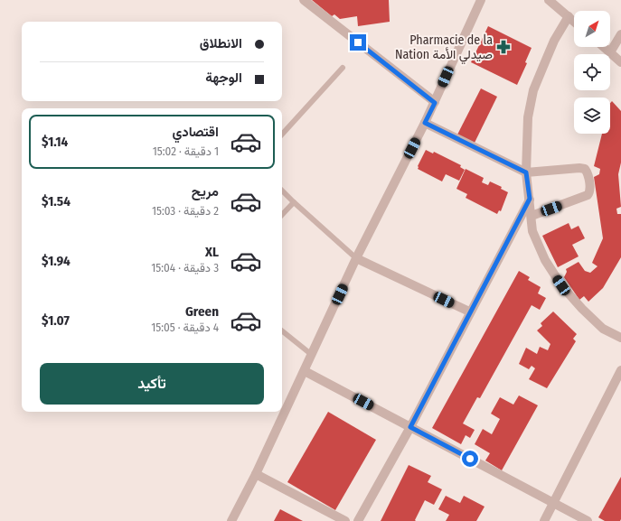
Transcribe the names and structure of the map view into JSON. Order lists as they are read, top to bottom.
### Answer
{
  "places": {
    "pharmacy": ["Pharmacie de la Nation صيدلي الأمة"]
  },
  "north": "top right",
  "page": {
    "banner": ["الانطلاق", "الوجهة"],
    "list": [
      {
        "name": "اقتصادي",
        "note": "1 دقيقة · 15:02",
        "value": "$1.14"
      },
      {
        "name": "مريح",
        "note": "2 دقيقة · 15:03",
        "value": "$1.54"
      },
      {
        "name": "XL",
        "note": "3 دقيقة · 15:04",
        "value": "$1.94"
      },
      {
        "name": "Green",
        "note": "4 دقيقة · 15:05",
        "value": "$1.07"
      }
    ],
    "buttons": "تأكيد"
  }
}
